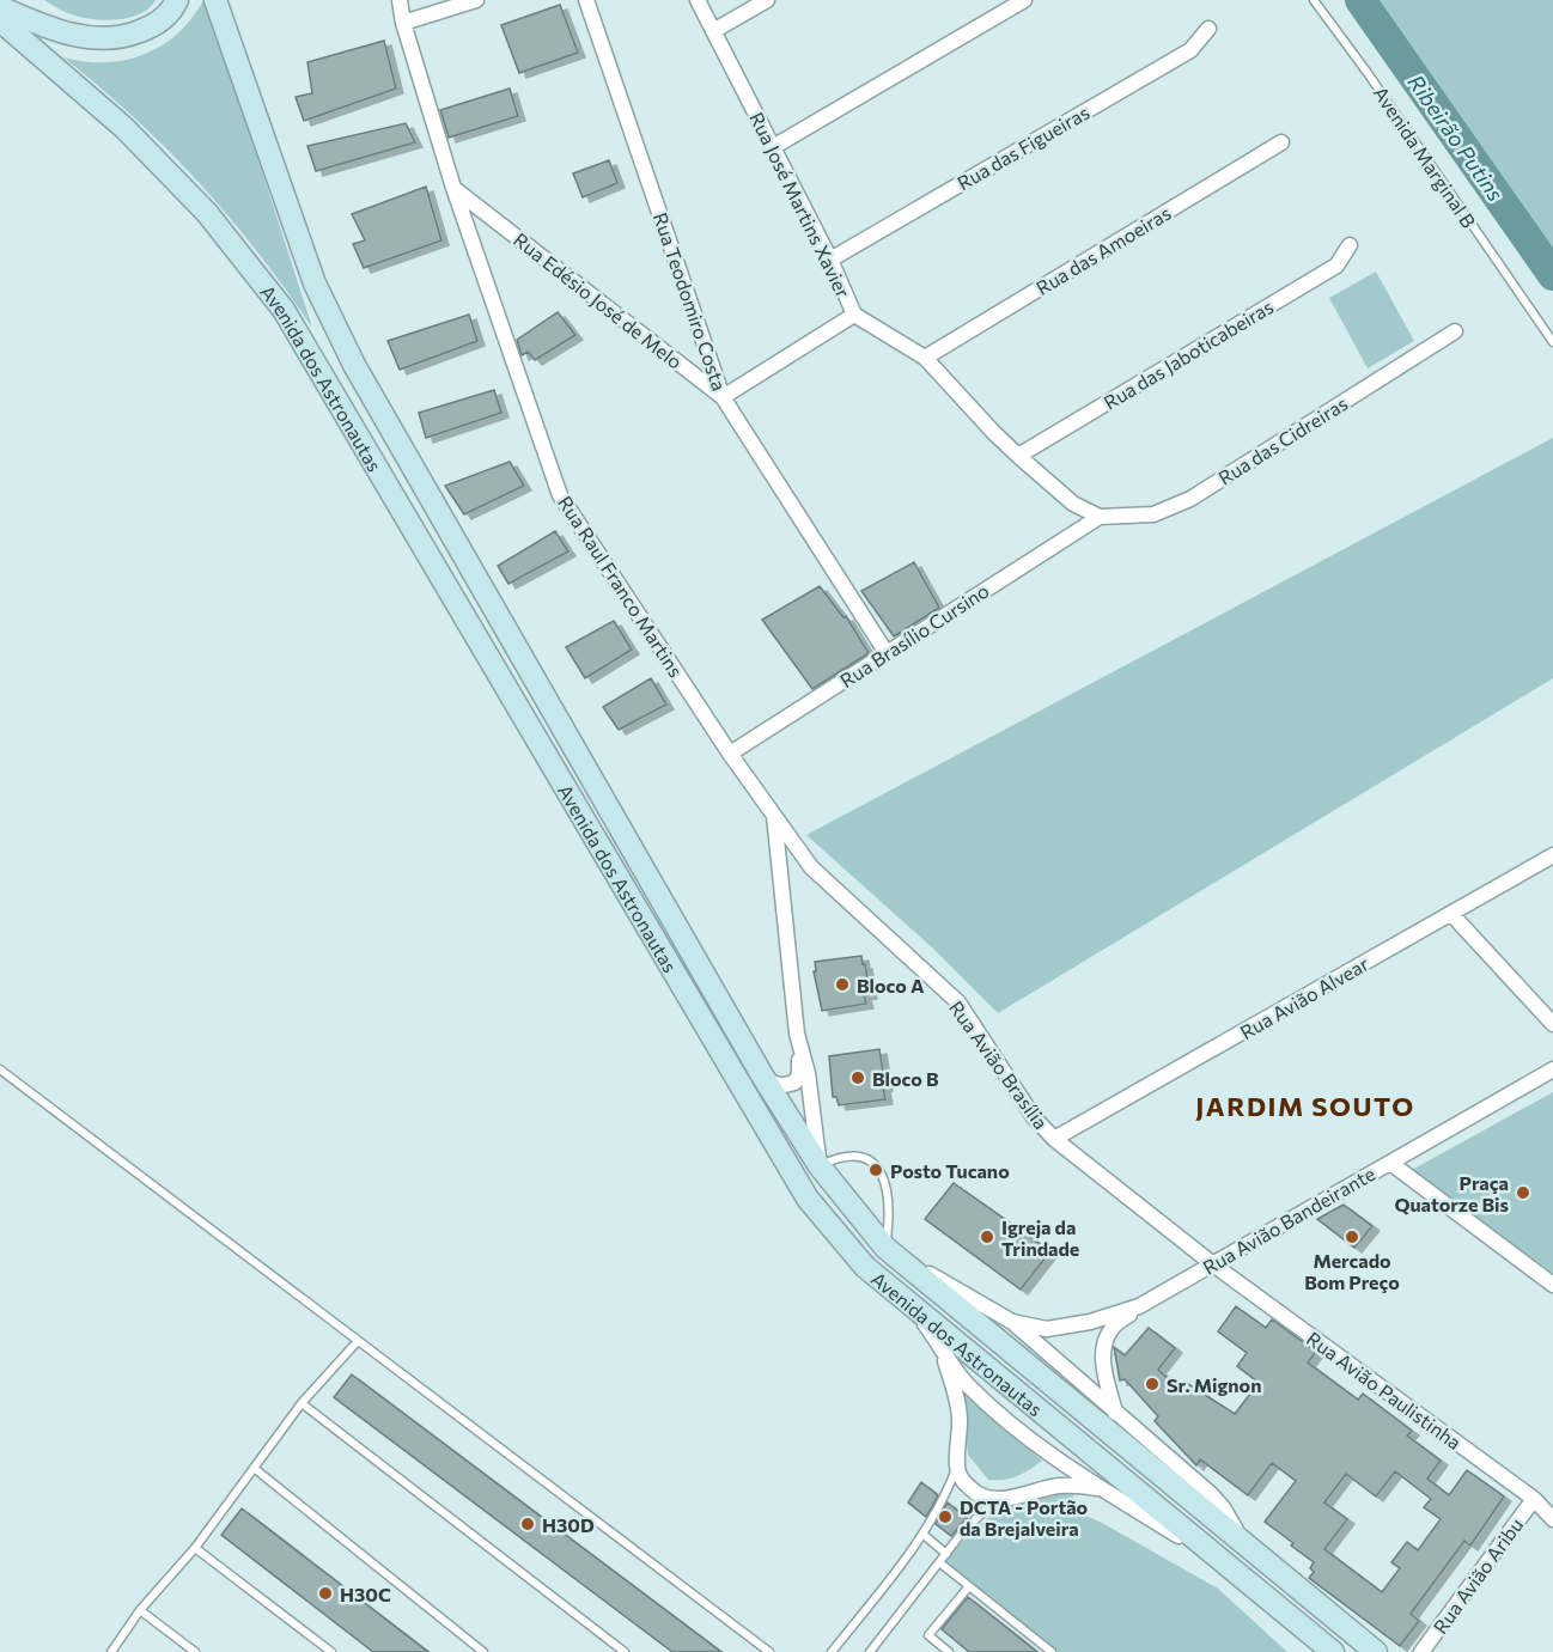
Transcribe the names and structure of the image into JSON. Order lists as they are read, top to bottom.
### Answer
{
  "streets": {
    "main road": ["Avenida dos Astronautas"],
    "street": [
      "Rua das Figueiras",
      "Rua José Martins Xavier",
      "Rua das Amoeiras",
      "Rua Edésio José de Melo",
      "Rua Teodomiro Costa",
      "Rua das Jaboticabeiras",
      "Rua das Cidreiras",
      "Rua Raul Franco Martins",
      "Rua Brasílio Cursino",
      "Rua Avião Alvear",
      "Rua Avião Brasília",
      "Rua Avião Bandeirante",
      "Rua Avião Paulistinha",
      "Rua Avião Aribu"
    ],
    "lane": ["Avenida Marginal B"]
  },
  "crossings": [
    ["Rua das Figueiras", "Rua José Martins Xavier"],
    ["Rua José Martins Xavier", "Rua das Amoeiras"],
    ["Rua José Martins Xavier", "Rua das Jaboticabeiras"],
    ["Rua José Martins Xavier", "Rua das Cidreiras"],
    ["Rua José Martins Xavier", "Rua Brasílio Cursino"],
    ["Rua Edésio José de Melo", "Rua Teodomiro Costa"],
    ["Rua Edésio José de Melo", "Rua Raul Franco Martins"],
    ["Rua Teodomiro Costa", "Rua Brasílio Cursino"],
    ["Rua das Cidreiras", "Rua Brasílio Cursino"],
    ["Rua Raul Franco Martins", "Rua Brasílio Cursino"],
    ["Rua Raul Franco Martins", "Rua Avião Brasília"],
    ["Rua Avião Alvear", "Rua Avião Brasília"],
    ["Rua Avião Brasília", "Rua Avião Bandeirante"],
    ["Rua Avião Brasília", "Rua Avião Paulistinha"],
    ["Rua Avião Bandeirante", "Rua Avião Paulistinha"],
    ["Rua Avião Paulistinha", "Rua Avião Aribu"]
  ],
  "districts": ["JARDIM SOUTO"],
  "water": ["Ribeirão Putins"],
  "places": [
    "Bloco A",
    "Bloco B",
    "Posto Tucano",
    "Praça Quatorze Bis",
    "Igreja da Trindade",
    "Mercado Bom Preço",
    "Sr. Mignon",
    "DCTA - Portão da Brejalveira",
    "H30D",
    "H30C"
  ]
}
